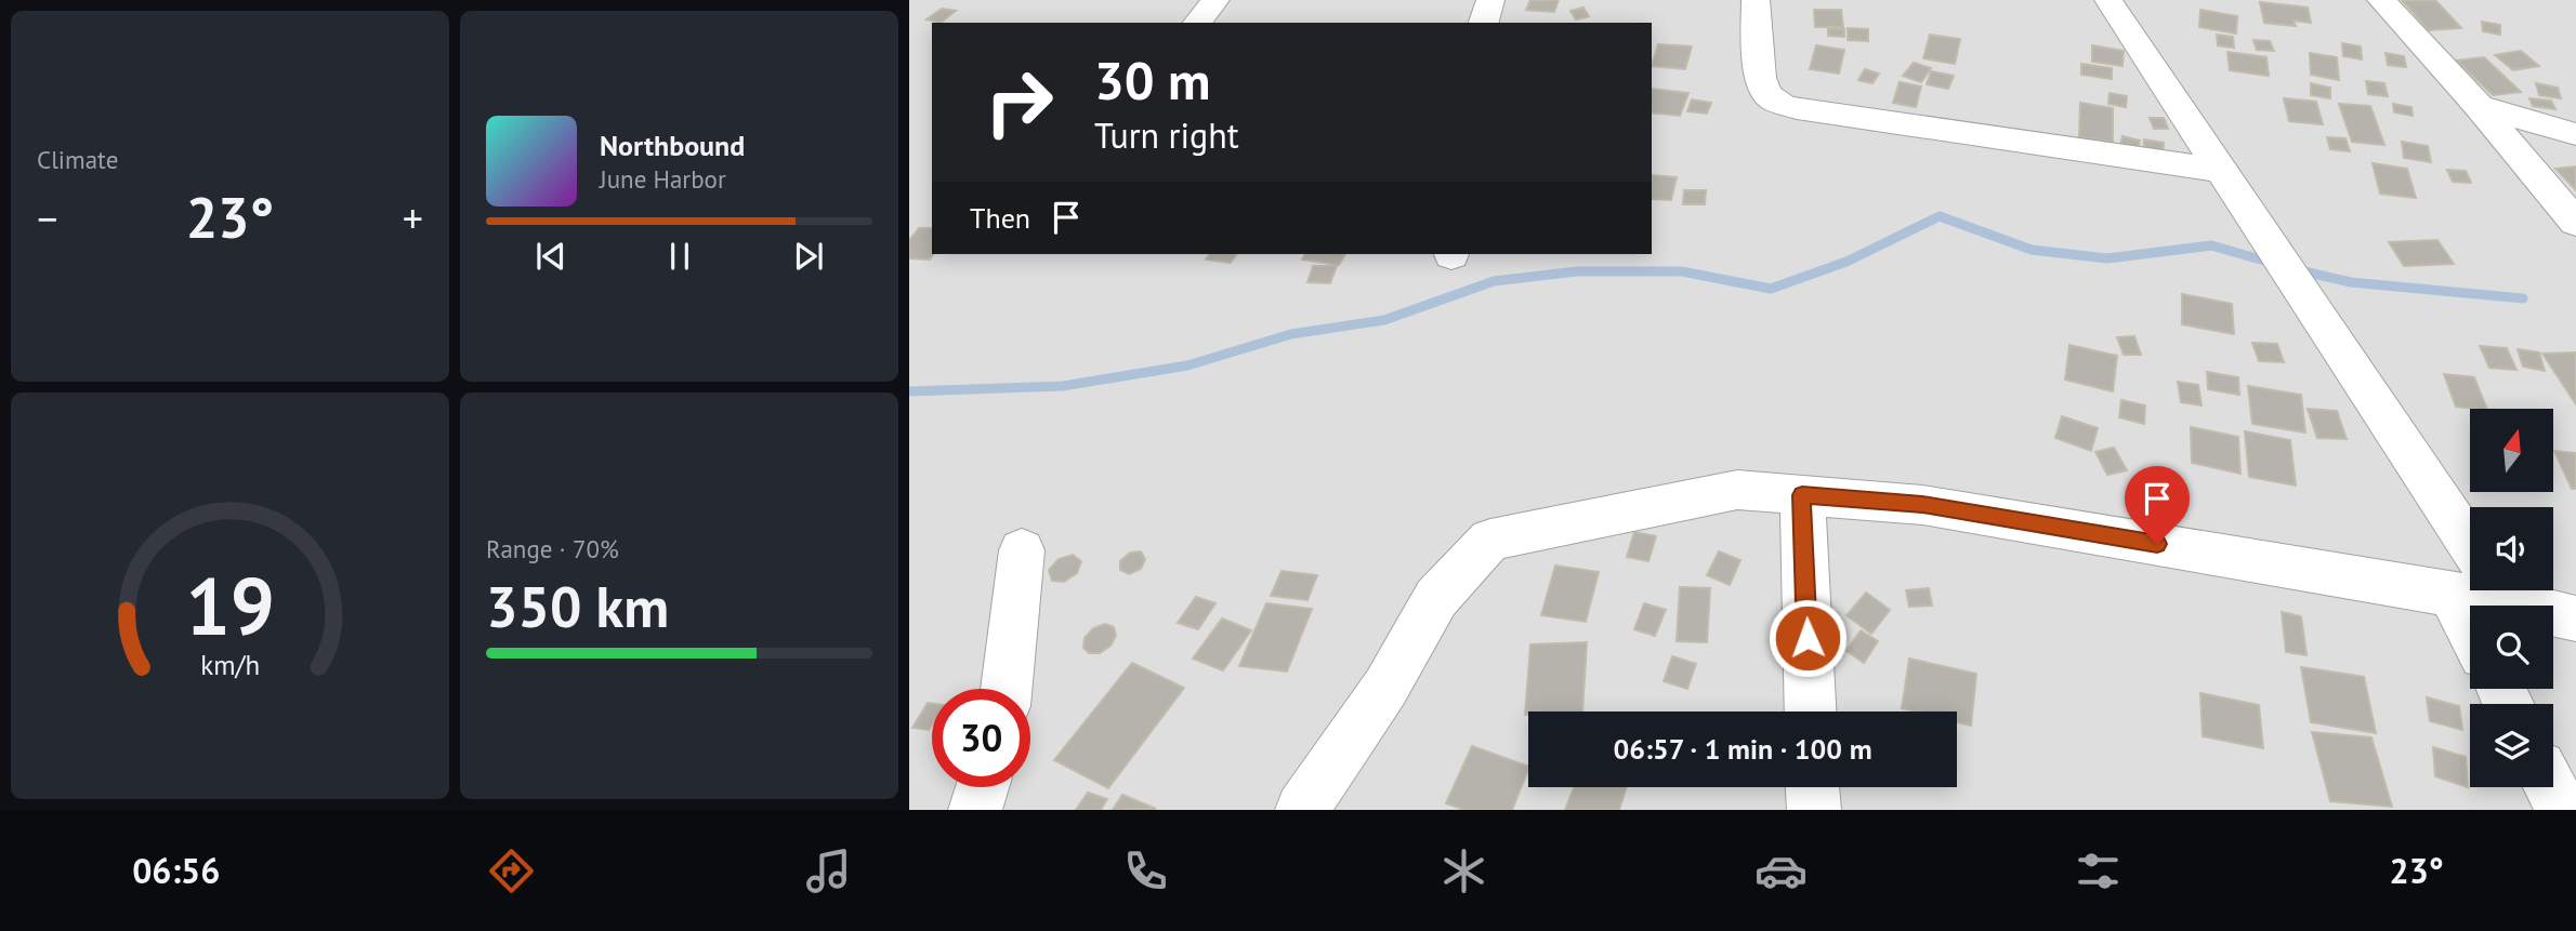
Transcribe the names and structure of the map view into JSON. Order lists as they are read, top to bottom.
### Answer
{
  "north": "top",
  "page": {
    "tile": [
      "Climate",
      ["Range · 70%", "350 km"]
    ],
    "turn": ["30 m", "Turn right"],
    "song": ["Northbound", "June Harbor"],
    "then": "Then",
    "heat": ["−", "23°", "+"],
    "limit": "30",
    "trip": "06:57 · 1 min · 100 m",
    "tabs": ["06:56", "23°"],
    "gauge": ["19", "km/h"]
  }
}
